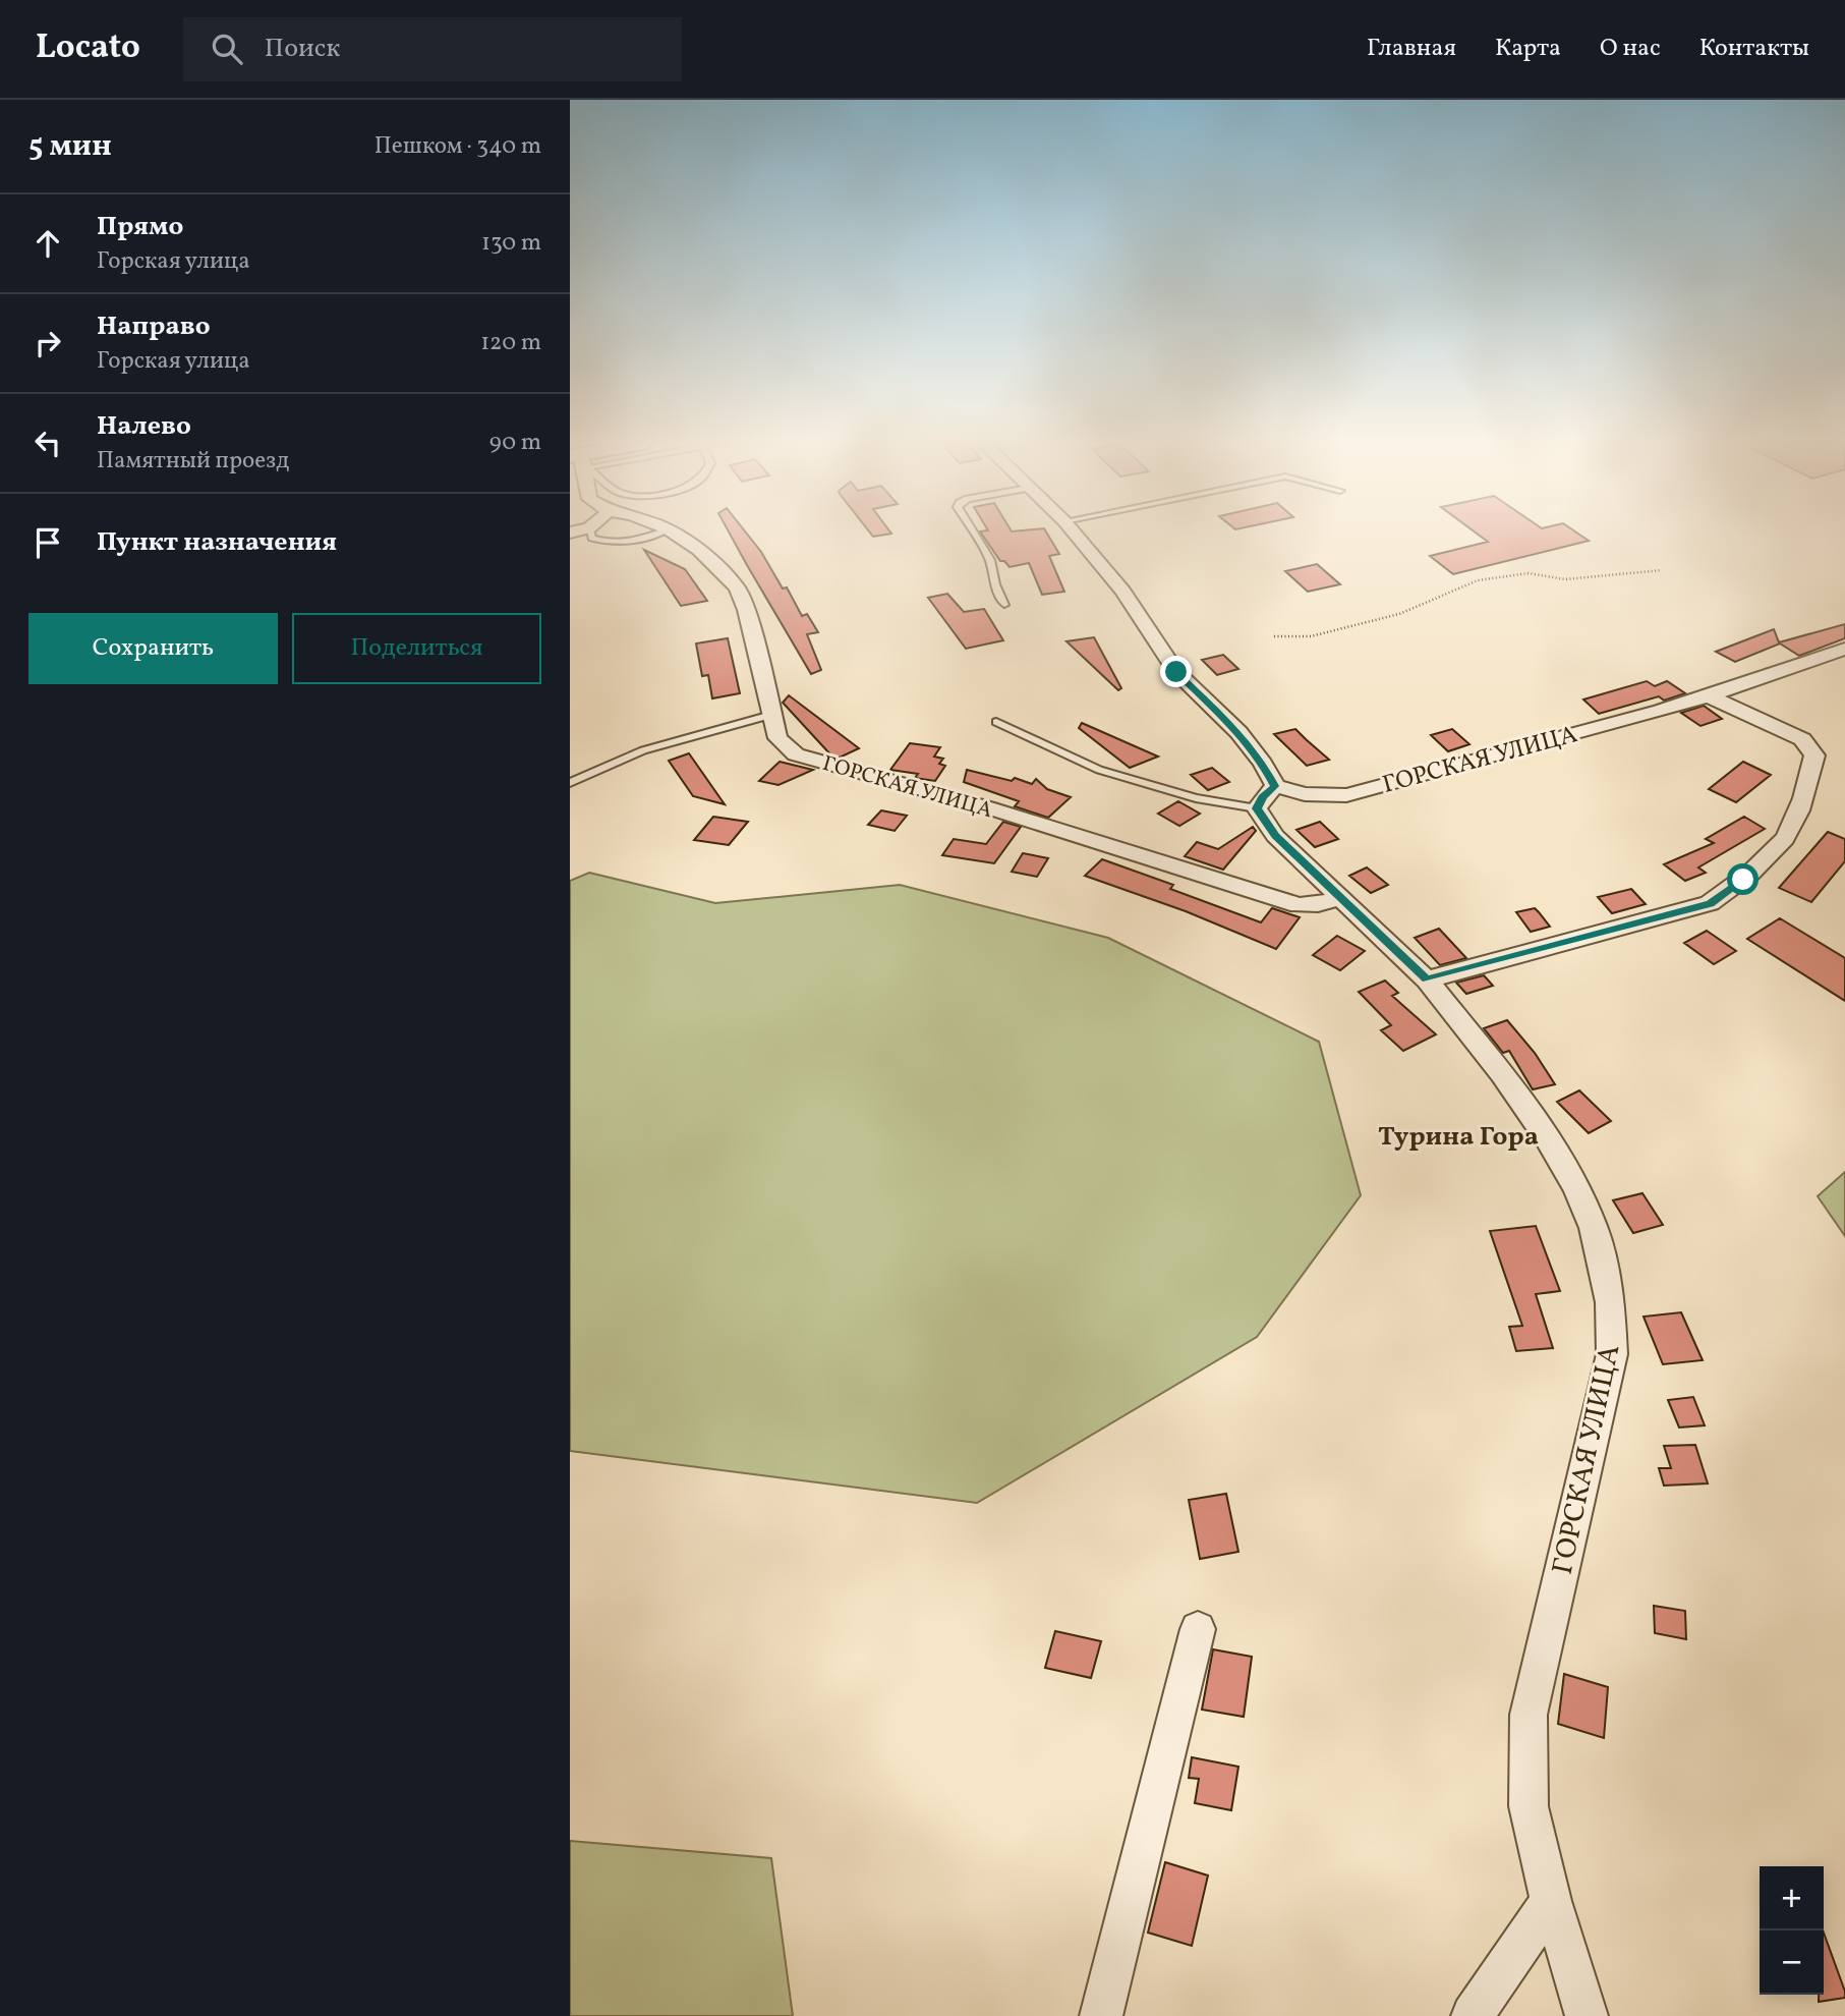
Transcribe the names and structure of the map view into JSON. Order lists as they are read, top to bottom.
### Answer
{
  "streets": {
    "street": ["ГОРСКАЯ УЛИЦА"]
  },
  "districts": ["Турина Гора"],
  "page": {
    "header": "Locato",
    "search": "Поиск",
    "nav": [
      "Главная",
      "Карта",
      "О нас",
      "Контакты"
    ],
    "heading": ["5 мин", "Пешком · 340 m"],
    "list": [
      ["Прямо", "Горская улица", "130 m"],
      ["Направо", "Горская улица", "120 m"],
      ["Налево", "Памятный проезд", "90 m"],
      "Пункт назначения"
    ],
    "buttons": ["Сохранить", "Поделиться"],
    "map_buttons": ["+", "−"]
  }
}
